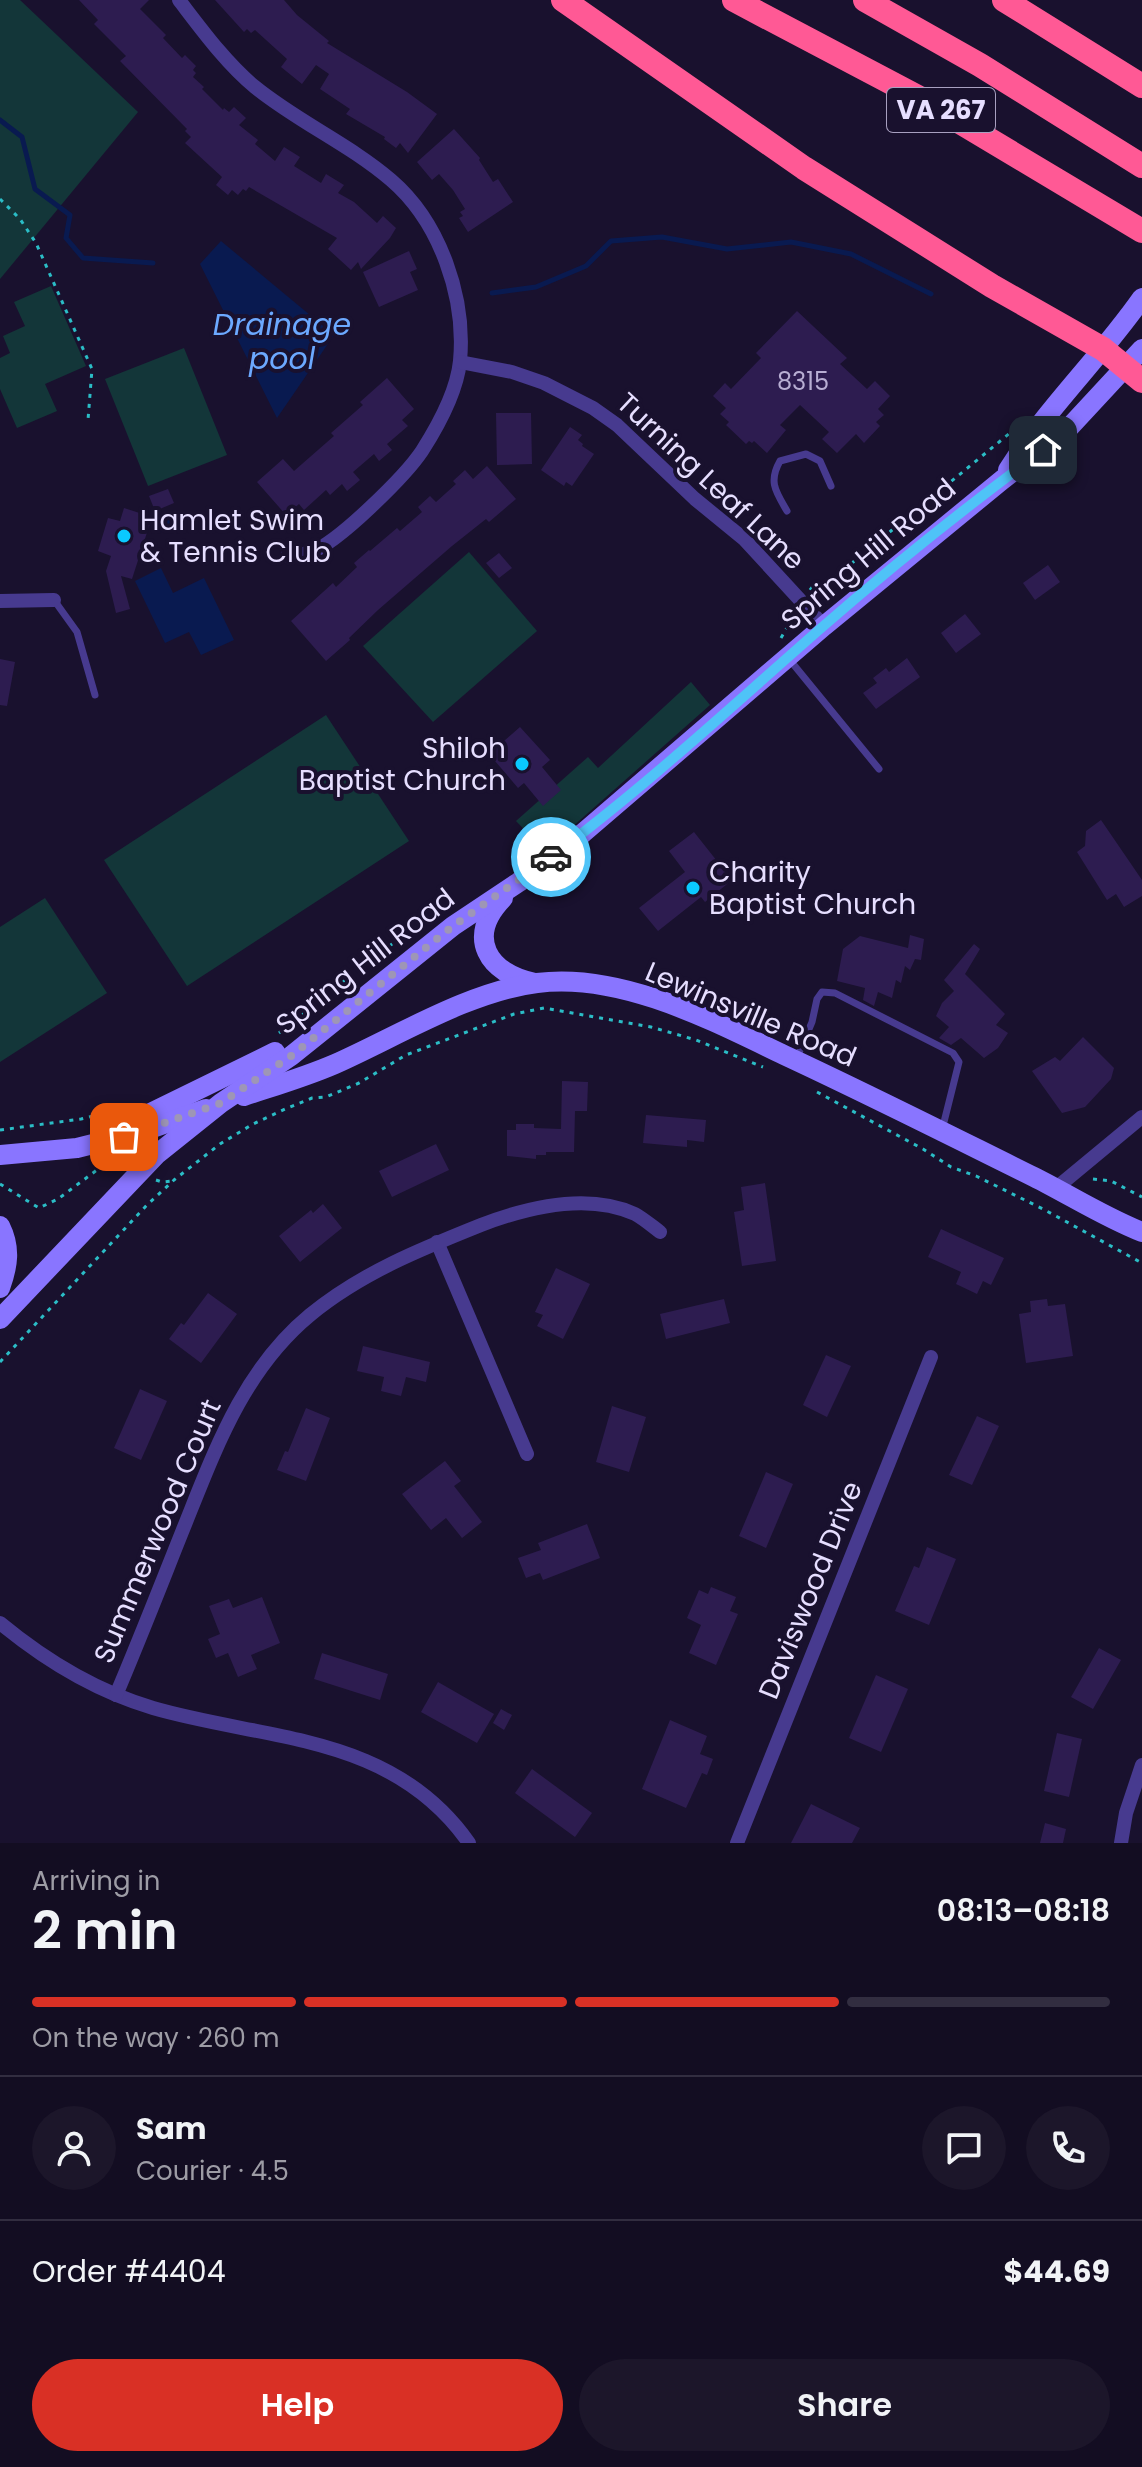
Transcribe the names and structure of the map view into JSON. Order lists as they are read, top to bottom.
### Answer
{
  "streets": {
    "highway": ["VA 267"],
    "main road": ["Spring Hill Road", "Lewinsville Road"],
    "street": ["Turning Leaf Lane", "Summerwood Court", "Daviswood Drive"]
  },
  "crossings": [
    ["Turning Leaf Lane", "Spring Hill Road"],
    ["Spring Hill Road", "Lewinsville Road"]
  ],
  "water": ["Drainage pool"],
  "places": ["Hamlet Swim & Tennis Club", "Shiloh Baptist Church", "Charity Baptist Church"],
  "house_numbers": ["8315"],
  "page": {
    "heading": ["2 min", "Arriving in", "08:13–08:18"],
    "panel": [
      "Sam",
      "Courier · 4.5",
      "Order #4404",
      "$44.69"
    ],
    "bar": "On the way · 260 m",
    "buttons": ["Help", "Share"]
  }
}
